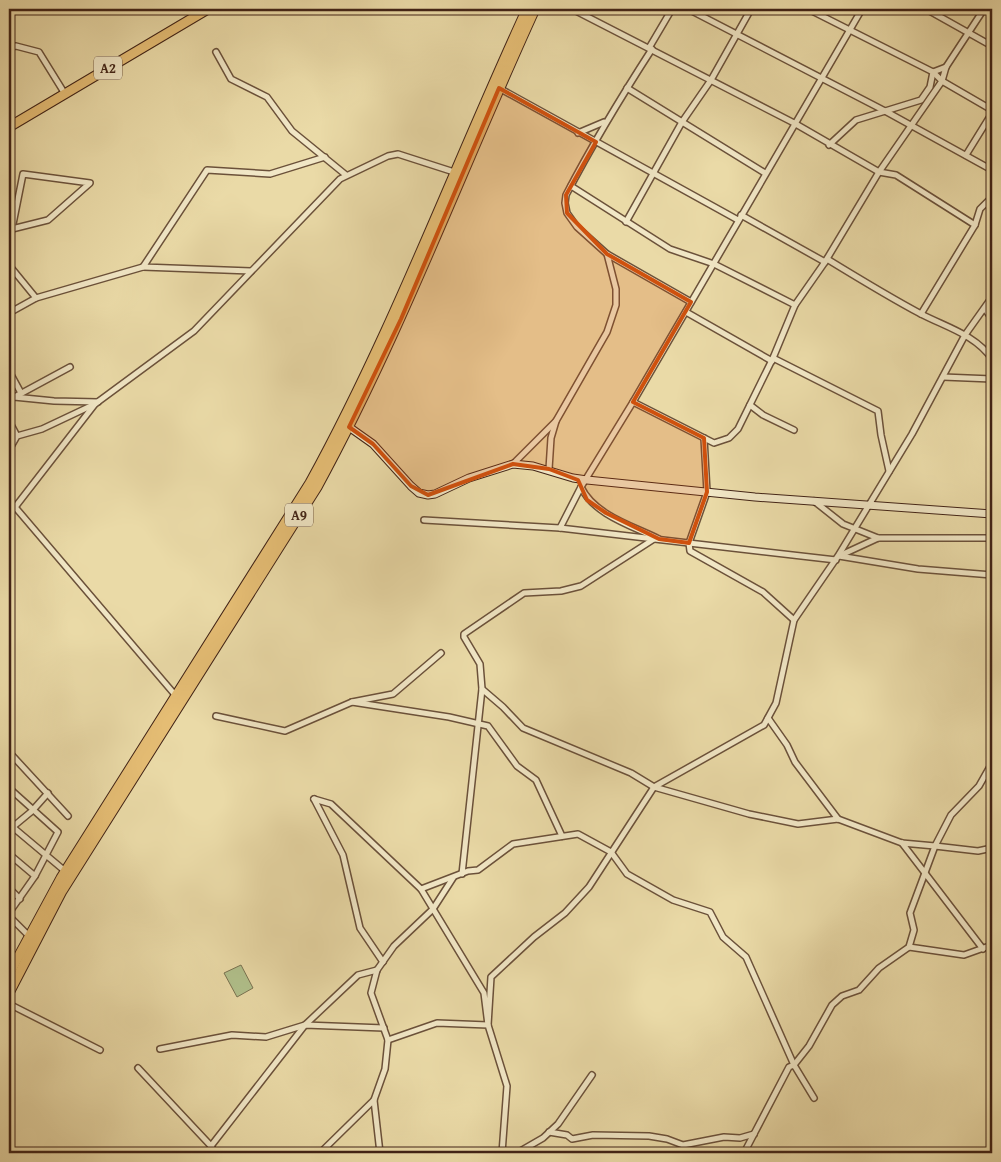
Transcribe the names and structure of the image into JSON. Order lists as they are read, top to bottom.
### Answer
{
  "streets": {
    "highway": ["A2", "A9"]
  }
}
